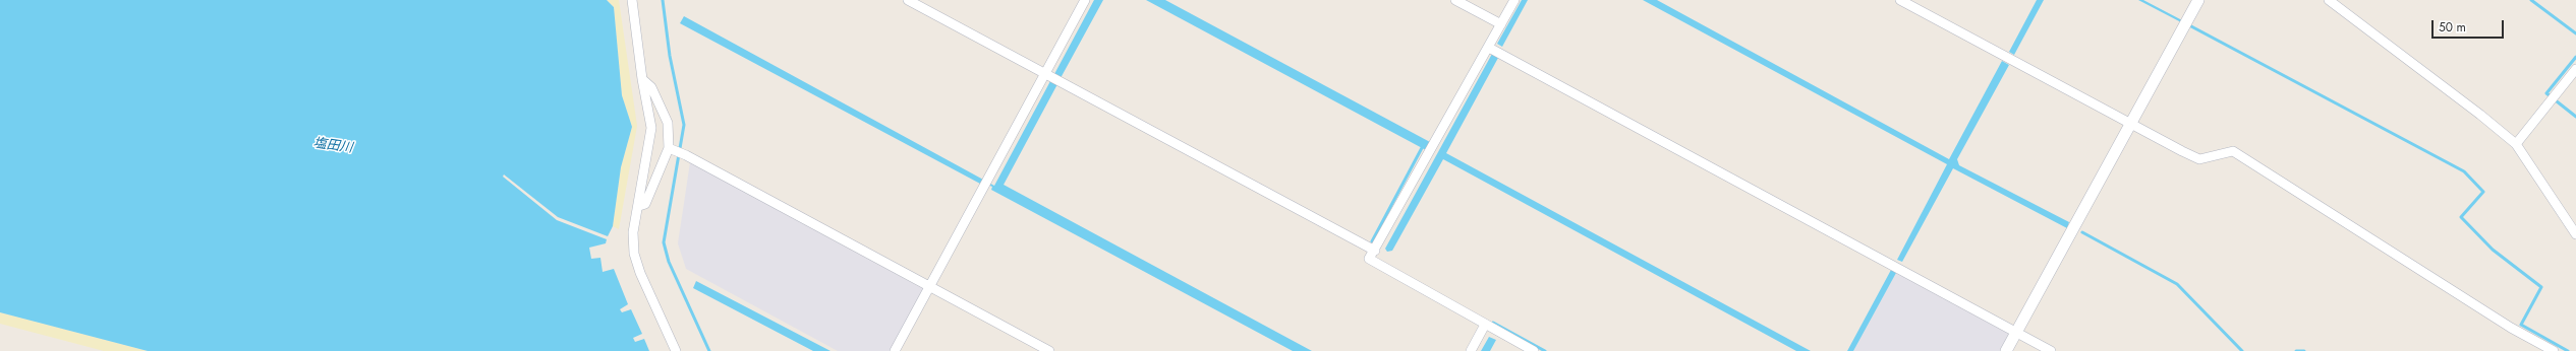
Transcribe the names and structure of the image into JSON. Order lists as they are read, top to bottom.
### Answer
{
  "water": ["塩田川"],
  "scale_bar": "50 m"
}
